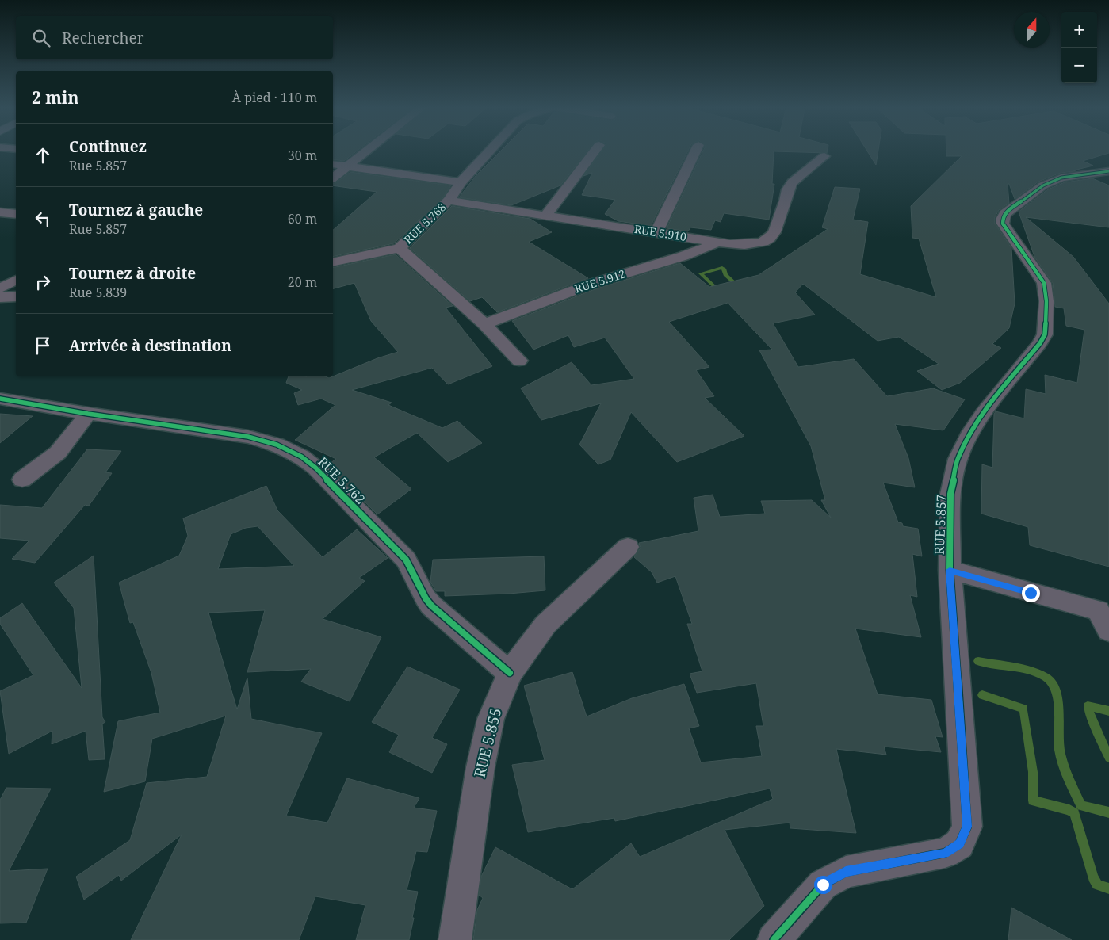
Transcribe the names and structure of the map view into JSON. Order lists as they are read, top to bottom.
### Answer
{
  "streets": {
    "street": [
      "RUE 5.768",
      "RUE 5.910",
      "RUE 5.912",
      "RUE 5.762",
      "RUE 5.857",
      "RUE 5.855"
    ]
  },
  "crossings": [
    ["RUE 5.768", "RUE 5.910"],
    ["RUE 5.768", "RUE 5.912"],
    ["RUE 5.910", "RUE 5.912"],
    ["RUE 5.762", "RUE 5.855"]
  ],
  "north": "top",
  "page": {
    "map_buttons": ["+", "−"],
    "search": "Rechercher",
    "heading": ["2 min", "À pied · 110 m"],
    "list": [
      ["Continuez", "Rue 5.857", "30 m"],
      ["Tournez à gauche", "Rue 5.857", "60 m"],
      ["Tournez à droite", "Rue 5.839", "20 m"],
      "Arrivée à destination"
    ]
  }
}
